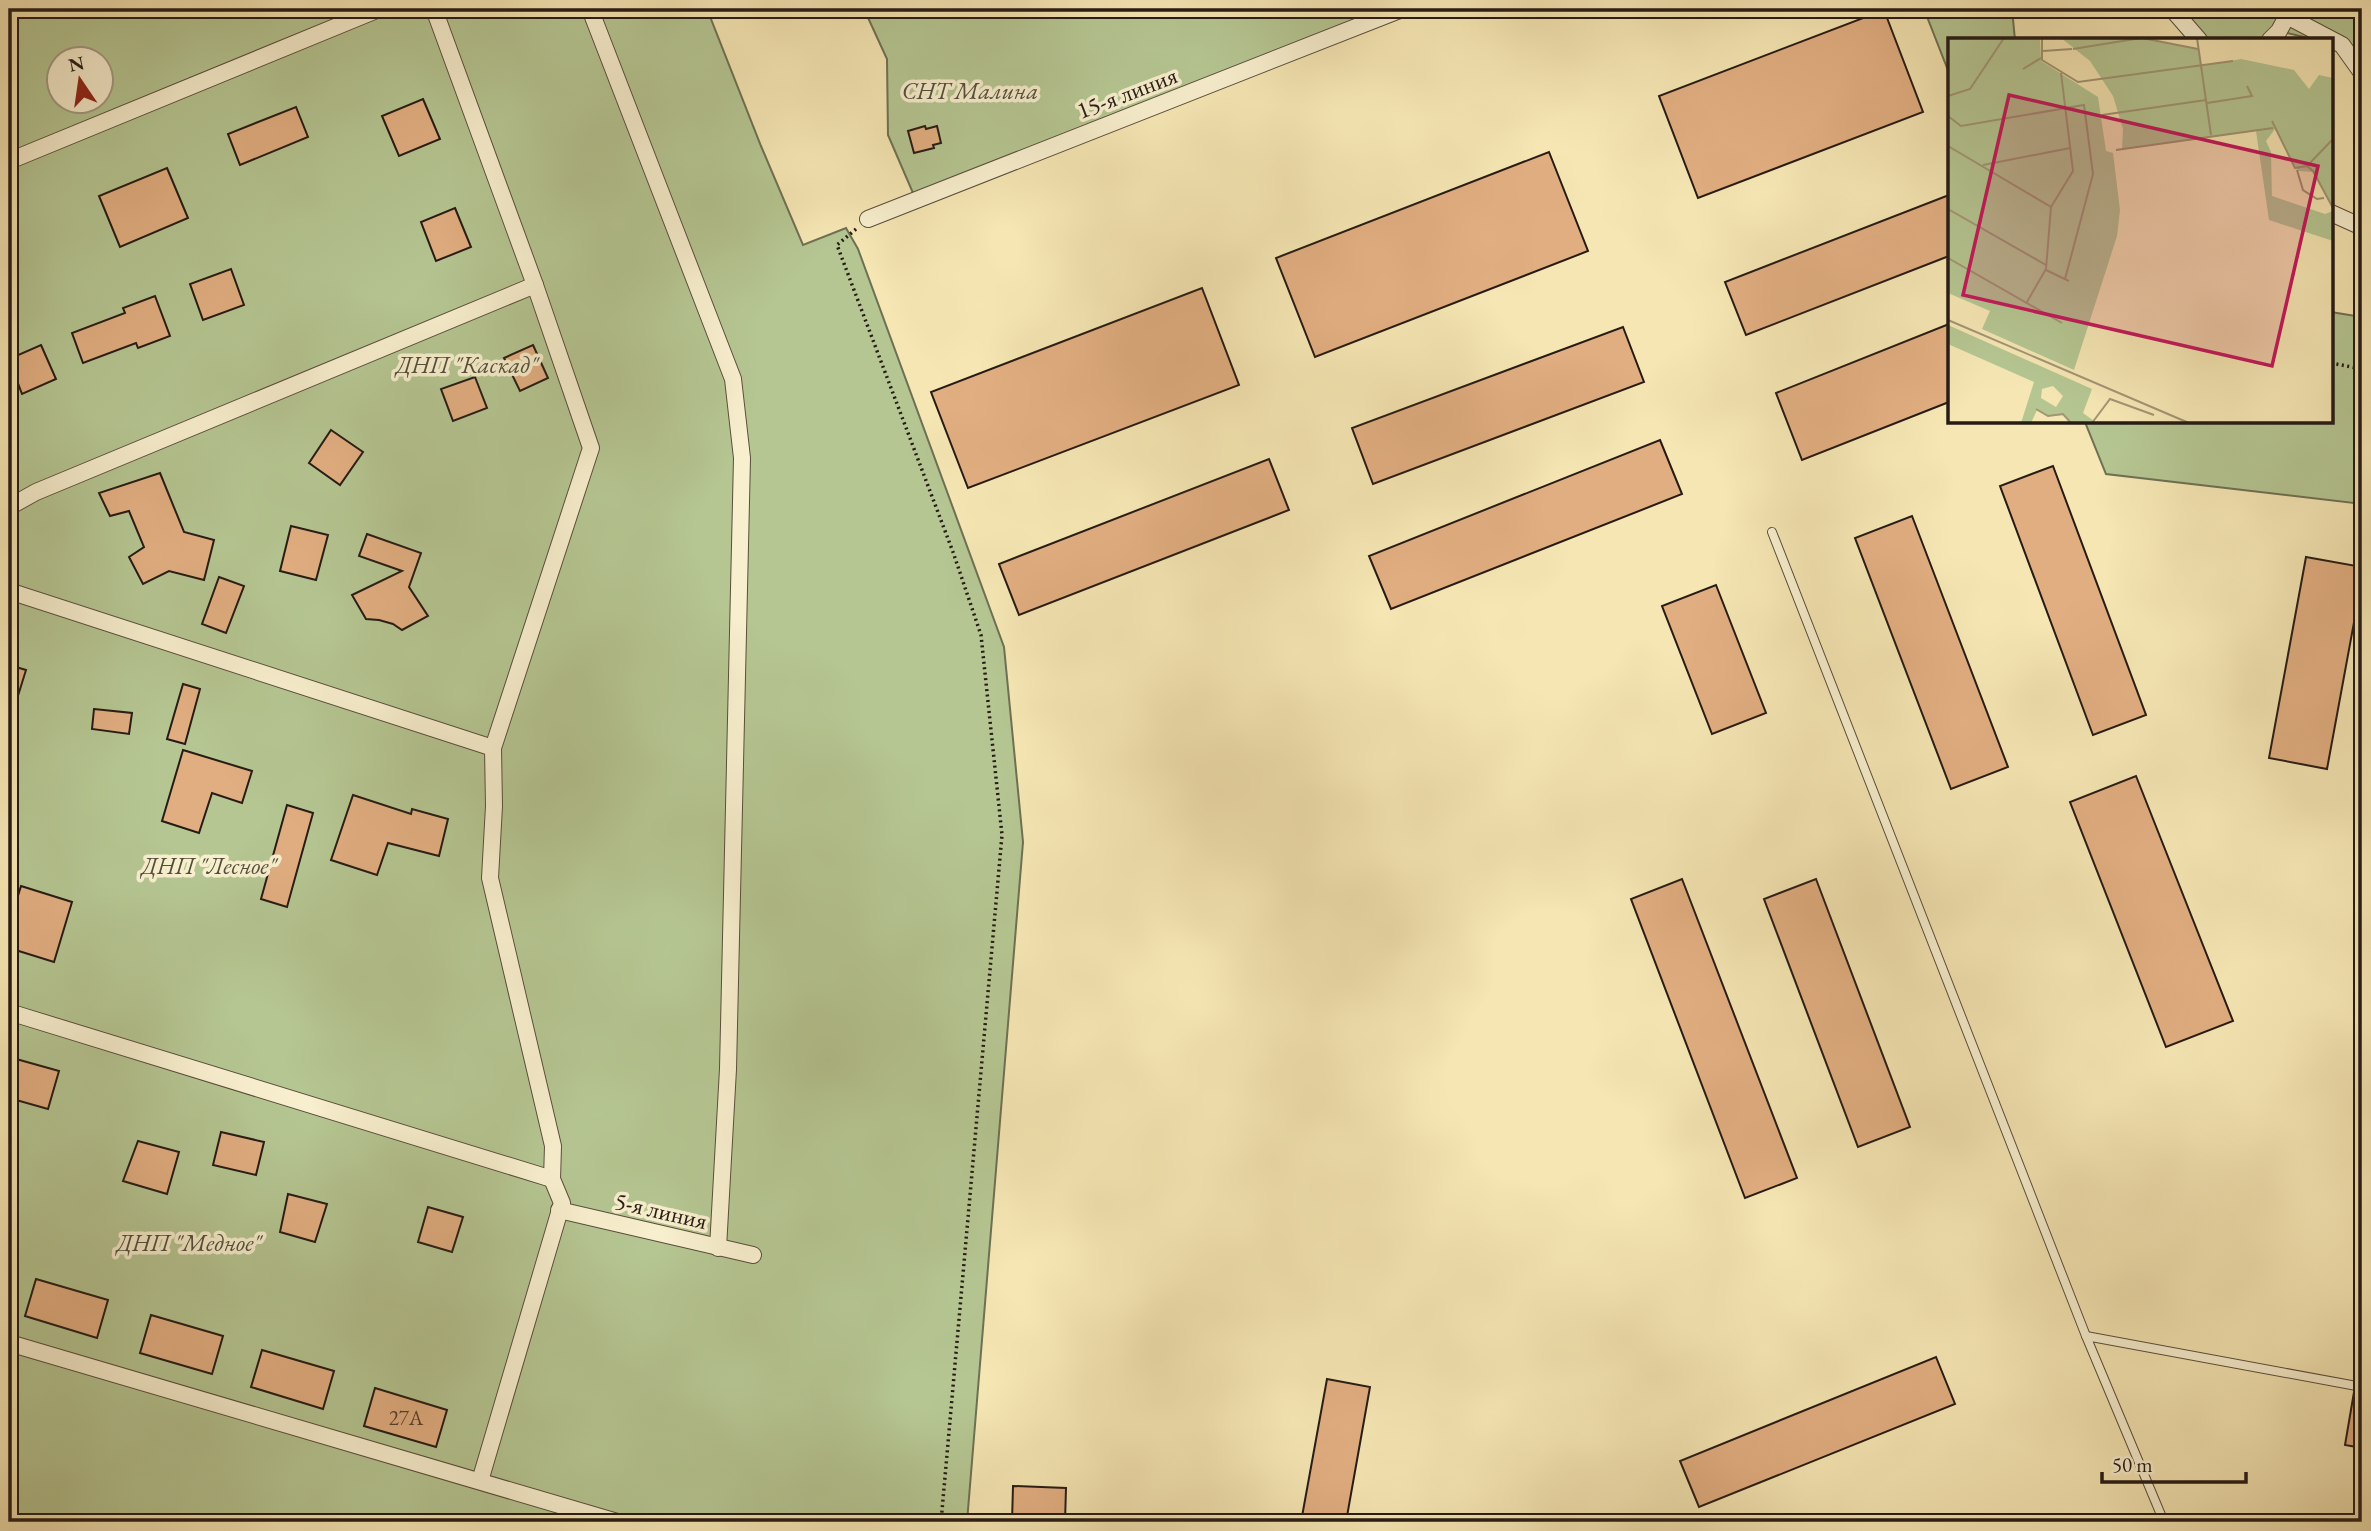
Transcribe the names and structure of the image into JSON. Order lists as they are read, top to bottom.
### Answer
{
  "streets": {
    "street": ["15-я линия", "5-я линия"]
  },
  "parks": [
    "СНТ Малина",
    "ДНП \"Каскад\"",
    "ДНП \"Лесное\"",
    "ДНП \"Медное\""
  ],
  "house_numbers": ["27А"],
  "scale_bar": "50 m",
  "north": "top"
}
